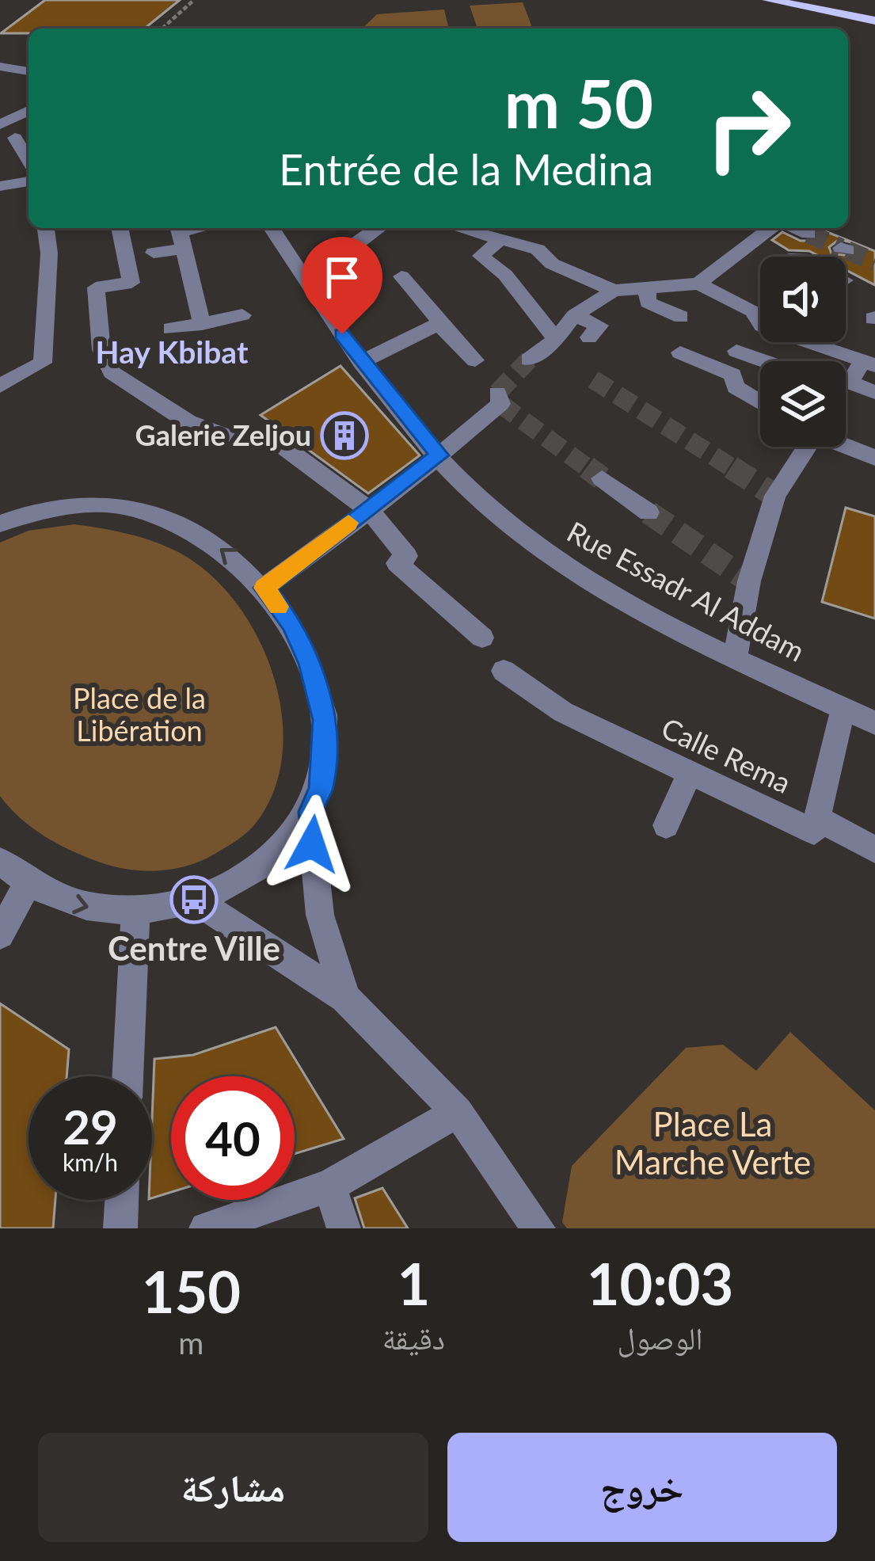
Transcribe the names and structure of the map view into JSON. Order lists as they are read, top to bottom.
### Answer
{
  "streets": {
    "street": ["Rue Essadr Al Addam", "Calle Rema"]
  },
  "crossings": [
    ["Rue Essadr Al Addam", "Calle Rema"]
  ],
  "districts": ["Hay Kbibat"],
  "parks": ["Place de la Libération", "Place La Marche Verte"],
  "places": {
    "building": ["Galerie Zeljou"],
    "bus stop": ["Centre Ville"]
  },
  "page": {
    "turn": ["50 m", "Entrée de la Medina"],
    "speed": "29 km/h",
    "limit": "40",
    "eta": [
      "10:03",
      "الوصول",
      "1",
      "دقيقة",
      "150",
      "m"
    ],
    "buttons": ["خروج", "مشاركة"]
  }
}
